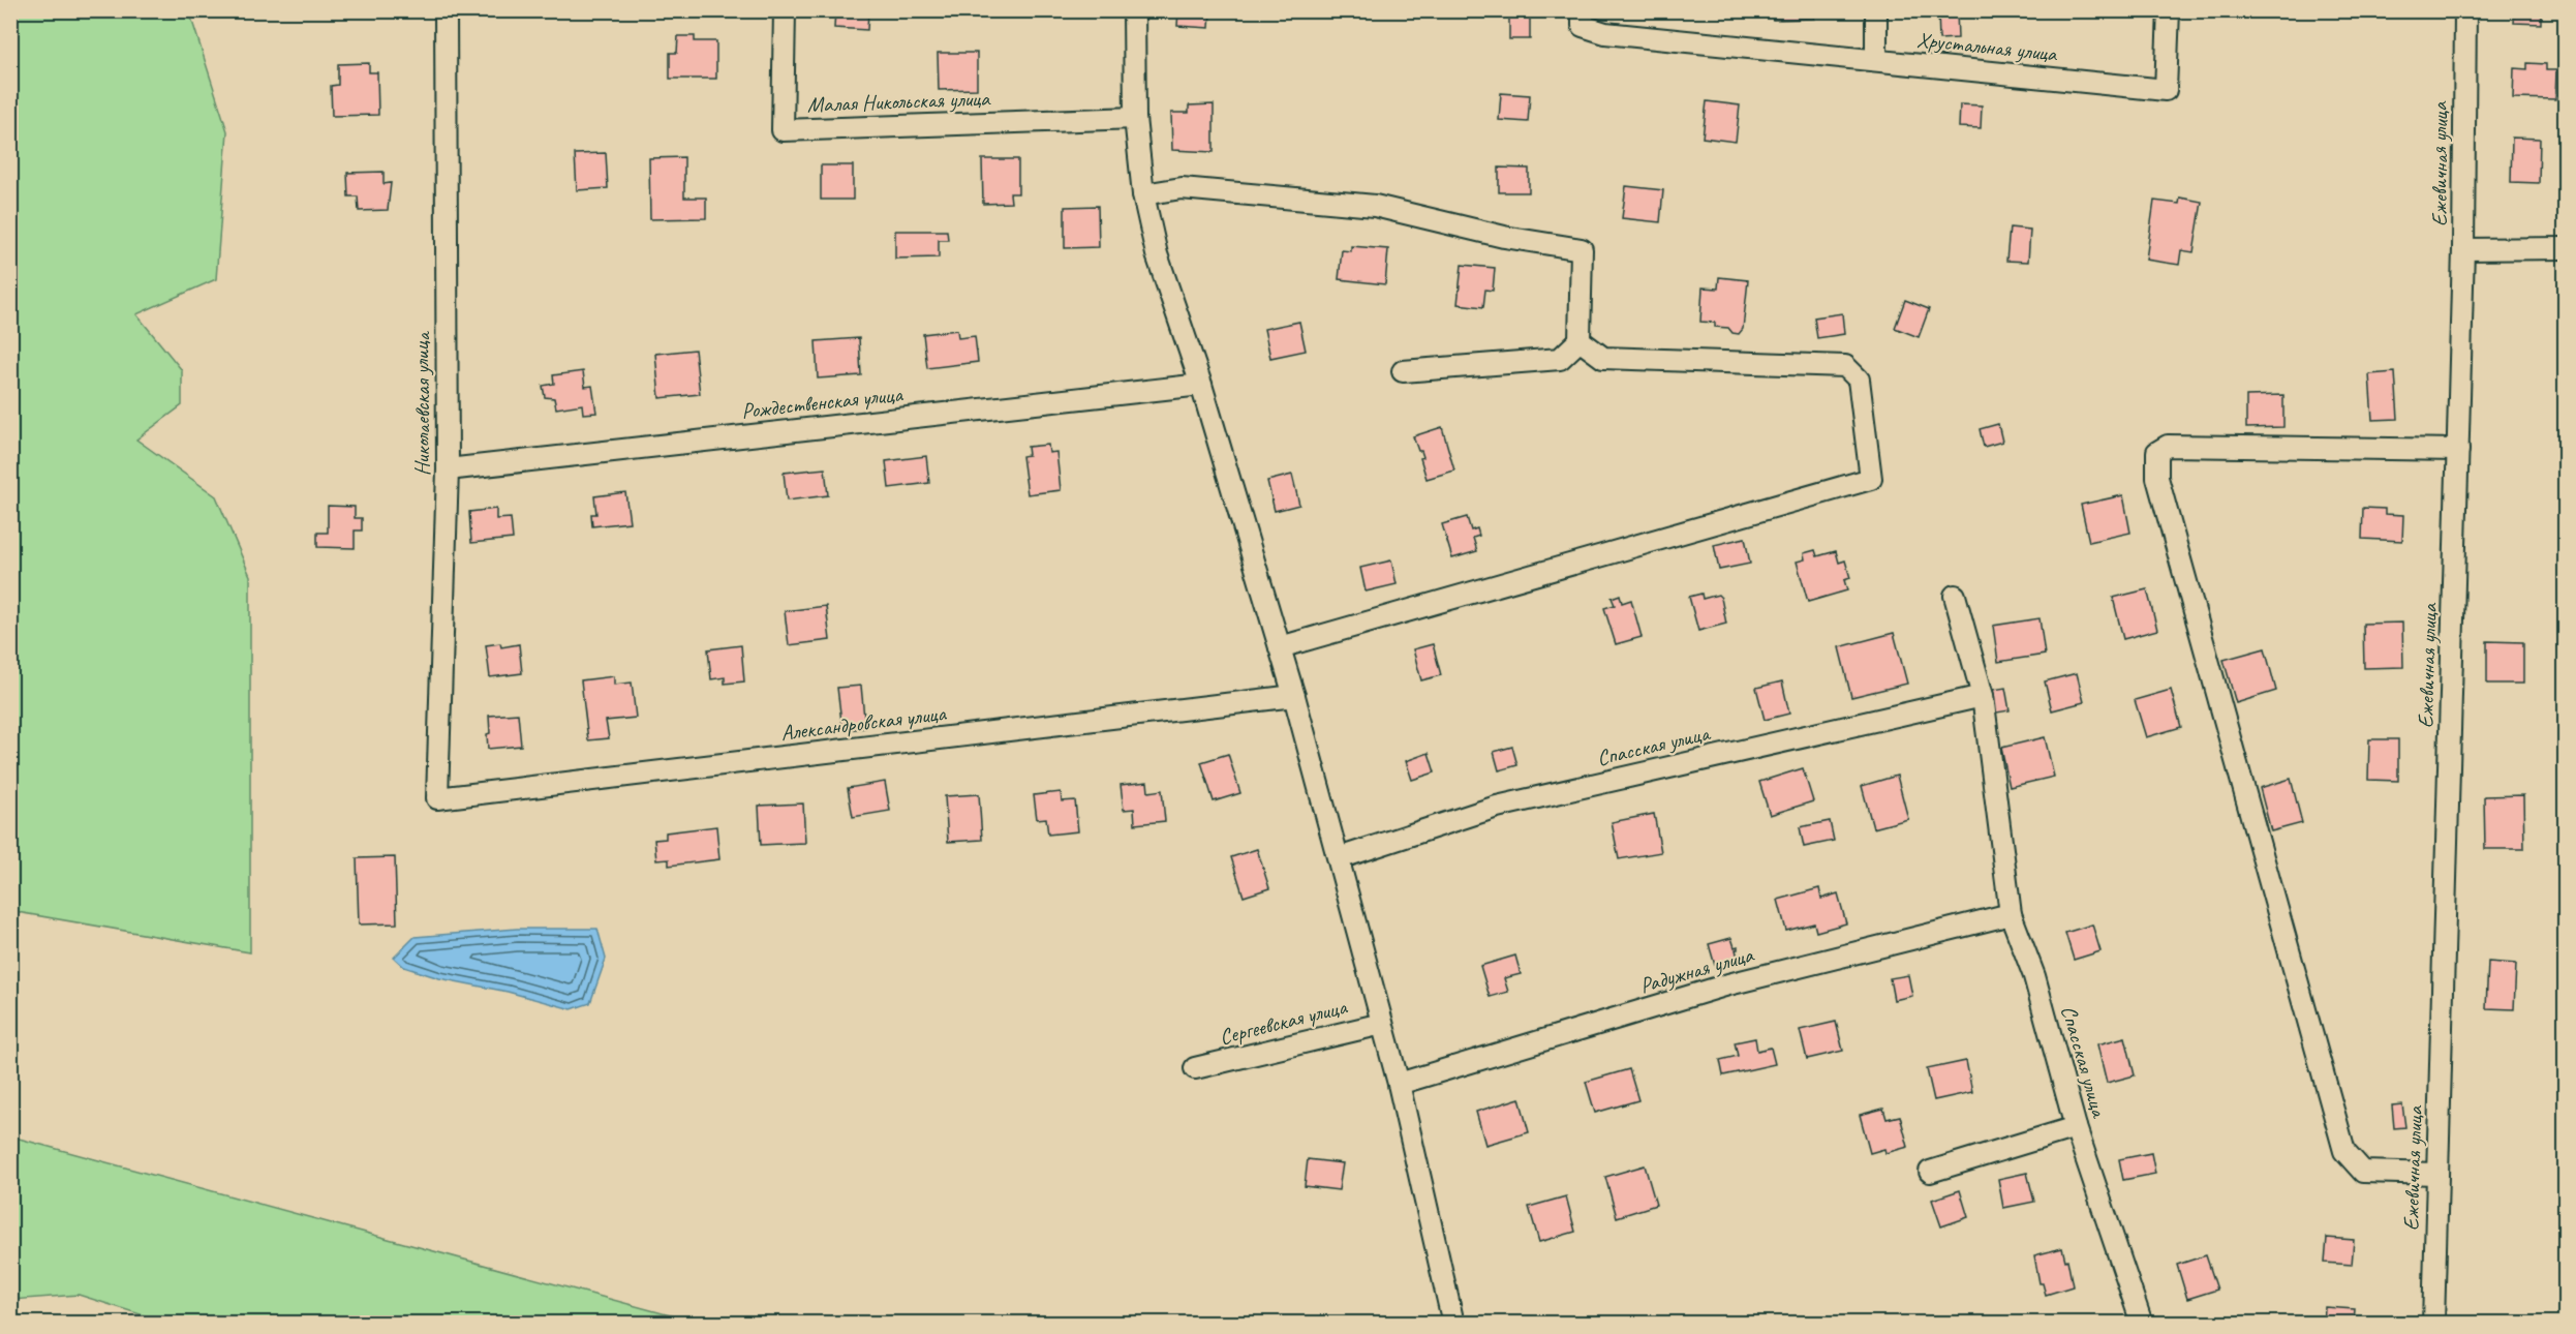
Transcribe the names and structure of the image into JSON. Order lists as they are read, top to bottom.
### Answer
{
  "streets": {
    "street": [
      "Хрустальная улица",
      "Малая Никольская улица",
      "Ежевичная улица",
      "Рождественская улица",
      "Николаевская улица",
      "Александровская улица",
      "Спасская улица",
      "Радужная улица",
      "Сергеевская улица"
    ]
  },
  "crossings": [
    ["Рождественская улица", "Николаевская улица"],
    ["Николаевская улица", "Александровская улица"],
    ["Спасская улица", "Радужная улица"]
  ]
}
